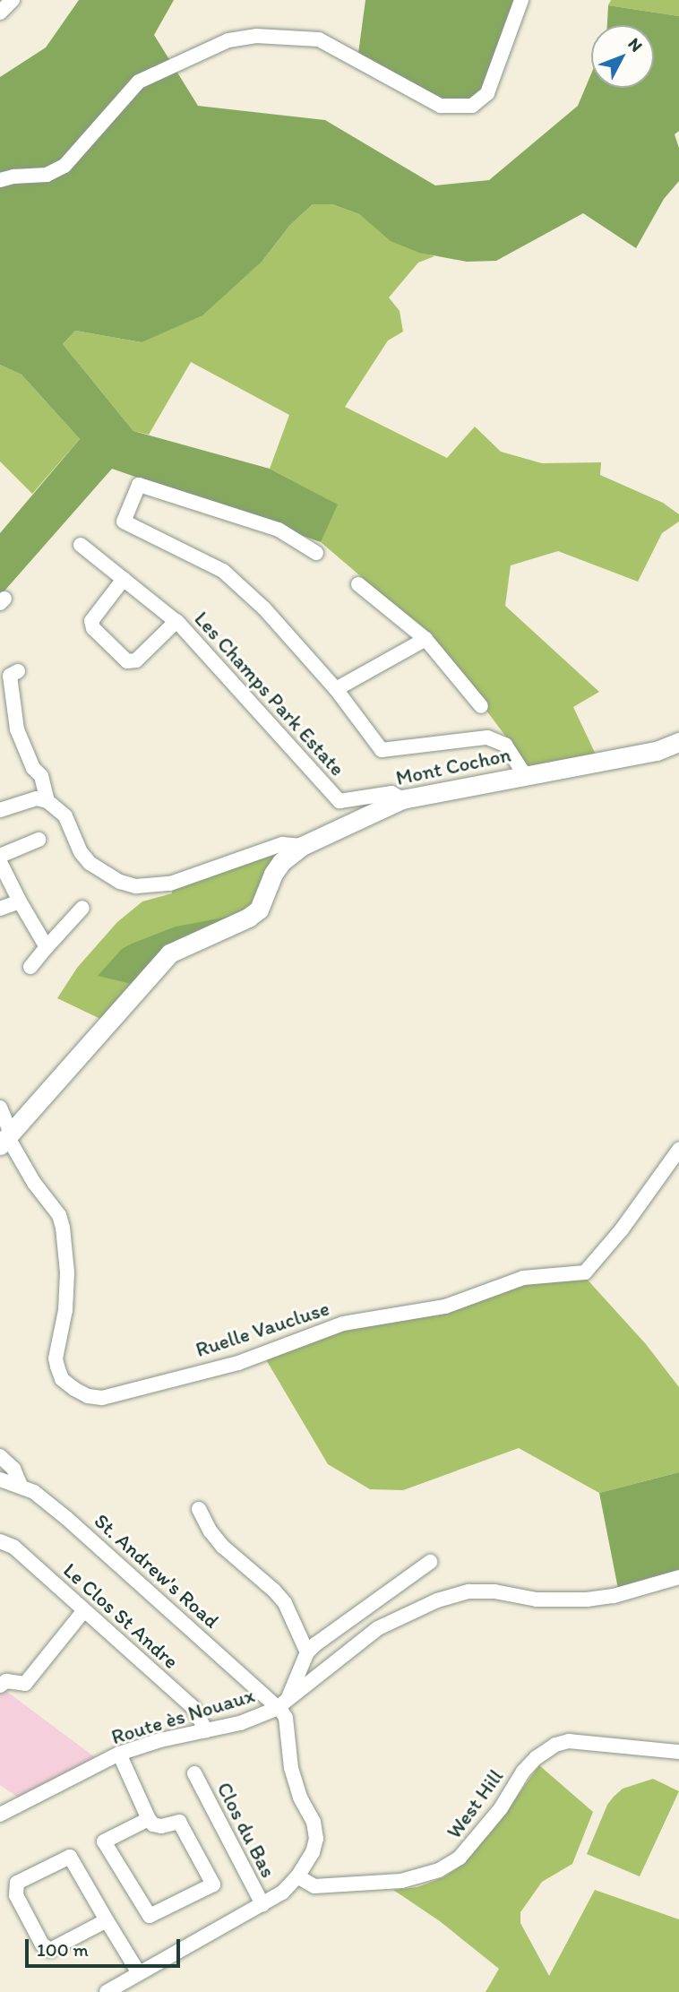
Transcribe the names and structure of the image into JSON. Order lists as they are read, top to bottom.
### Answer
{
  "streets": {
    "main road": ["Mont Cochon"],
    "street": [
      "Les Champs Park Estate",
      "Ruelle Vaucluse",
      "St. Andrew's Road",
      "Le Clos St Andre",
      "Route ès Nouaux",
      "West Hill",
      "Clos du Bas"
    ]
  },
  "crossings": [
    ["Les Champs Park Estate", "Mont Cochon"],
    ["Mont Cochon", "Ruelle Vaucluse"],
    ["St. Andrew's Road", "Route ès Nouaux"],
    ["St. Andrew's Road", "West Hill"],
    ["St. Andrew's Road", "Clos du Bas"],
    ["Le Clos St Andre", "Route ès Nouaux"]
  ],
  "scale_bar": "100 m",
  "north": "top right"
}
